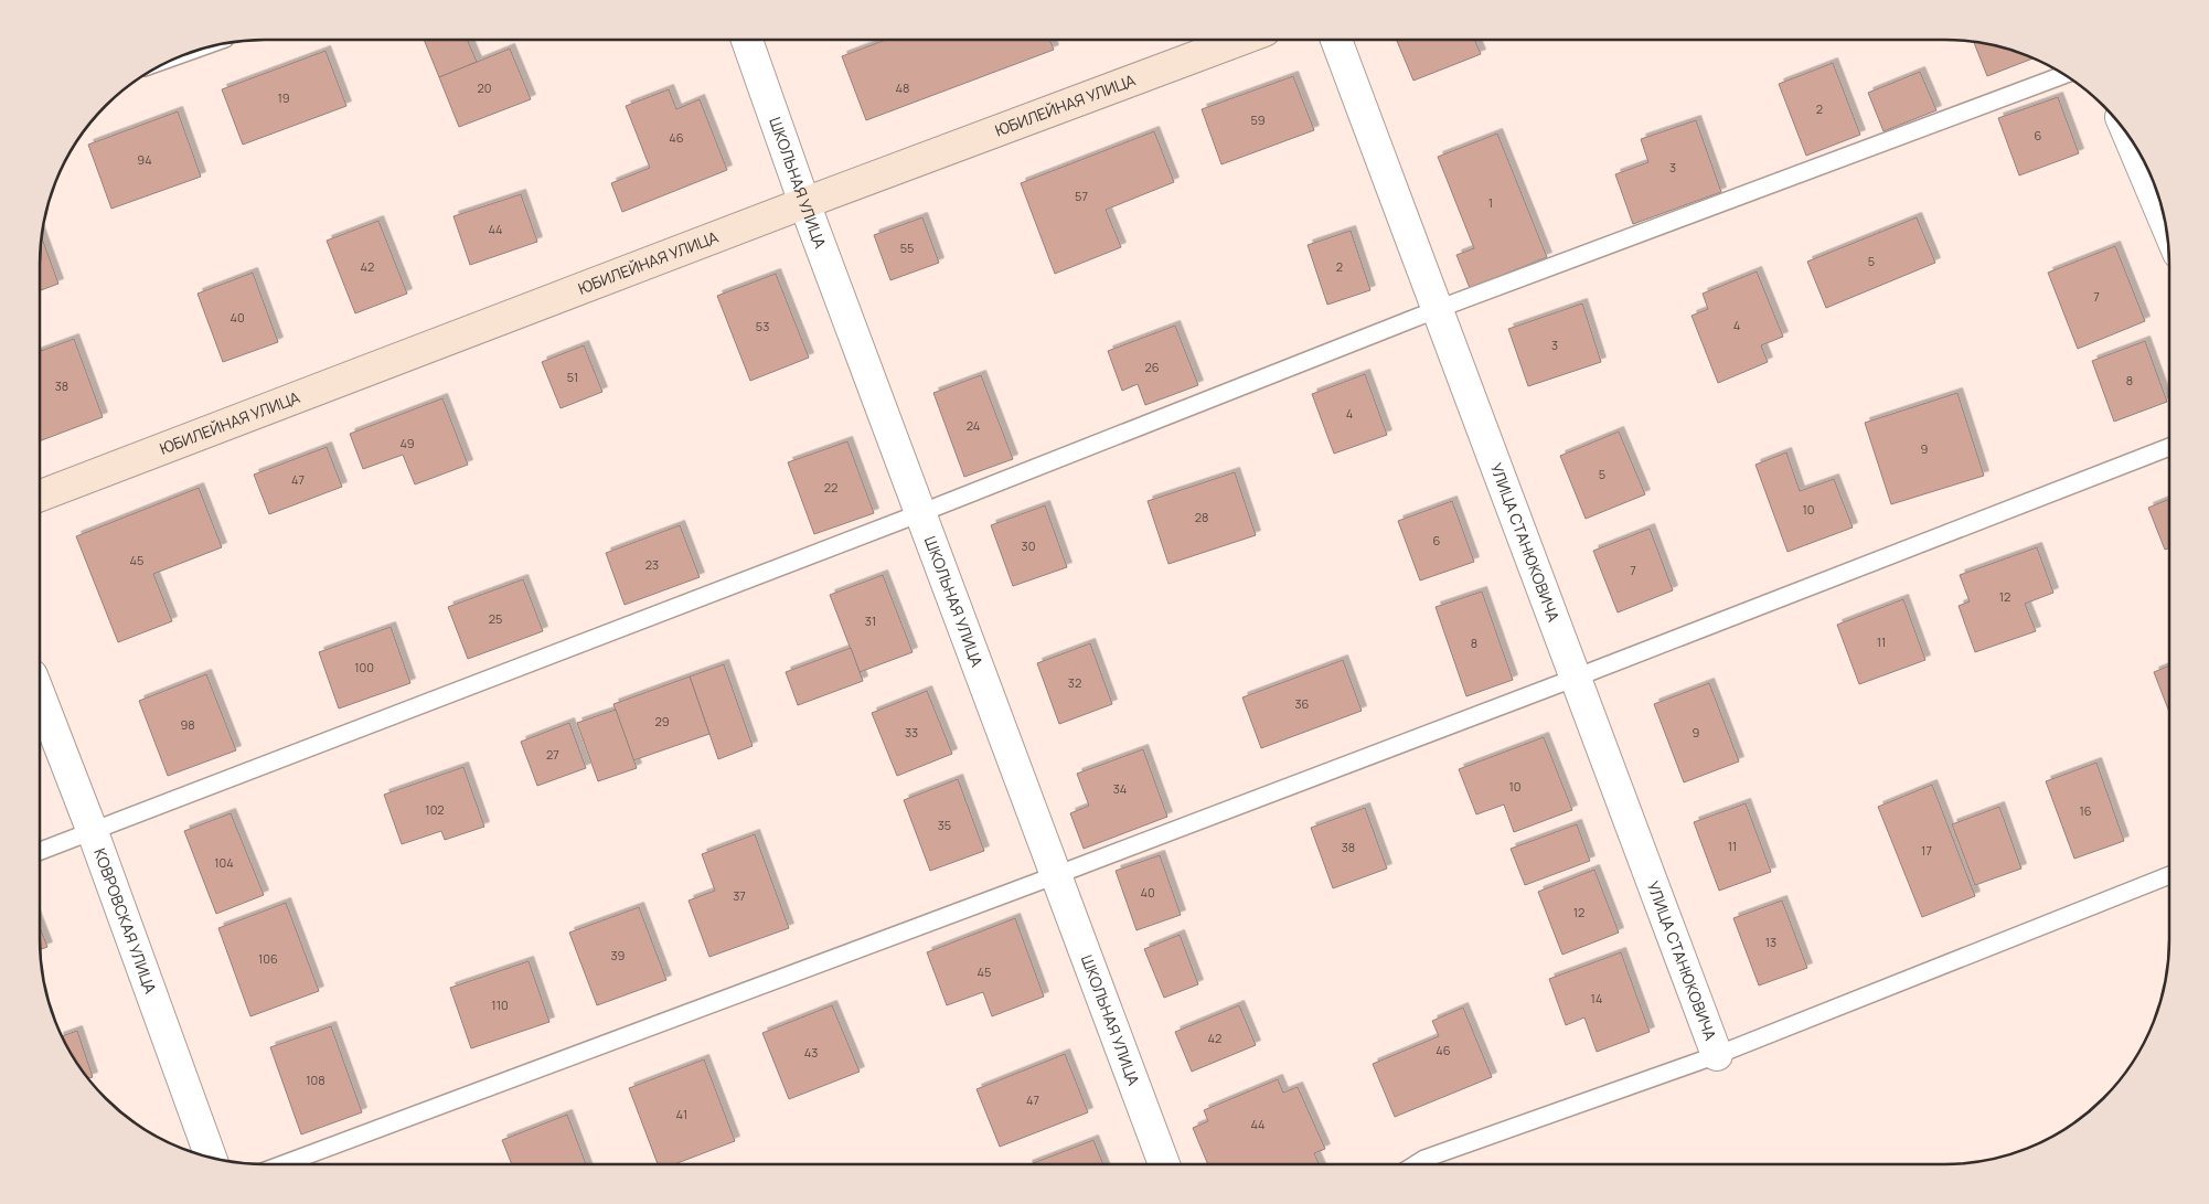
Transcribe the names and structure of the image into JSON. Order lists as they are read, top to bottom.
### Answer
{
  "streets": {
    "main road": ["ЮБИЛЕЙНАЯ УЛИЦА"],
    "street": ["ШКОЛЬНАЯ УЛИЦА", "УЛИЦА СТАНЮКОВИЧА", "КОВРОВСКАЯ УЛИЦА"]
  },
  "crossings": [
    ["ЮБИЛЕЙНАЯ УЛИЦА", "ШКОЛЬНАЯ УЛИЦА"]
  ],
  "house_numbers": [
    "20",
    "48",
    "19",
    "2",
    "59",
    "6",
    "46",
    "94",
    "3",
    "57",
    "1",
    "44",
    "55",
    "5",
    "42",
    "2",
    "7",
    "40",
    "4",
    "53",
    "3",
    "26",
    "51",
    "8",
    "38",
    "4",
    "24",
    "49",
    "9",
    "5",
    "47",
    "22",
    "10",
    "28",
    "6",
    "30",
    "45",
    "23",
    "7",
    "12",
    "25",
    "31",
    "11",
    "8",
    "100",
    "32",
    "36",
    "29",
    "98",
    "33",
    "9",
    "27",
    "10",
    "34",
    "102",
    "16",
    "35",
    "11",
    "38",
    "17",
    "104",
    "40",
    "37",
    "12",
    "13",
    "39",
    "106",
    "45",
    "14",
    "110",
    "42",
    "46",
    "43",
    "108",
    "47",
    "41",
    "44"
  ]
}
